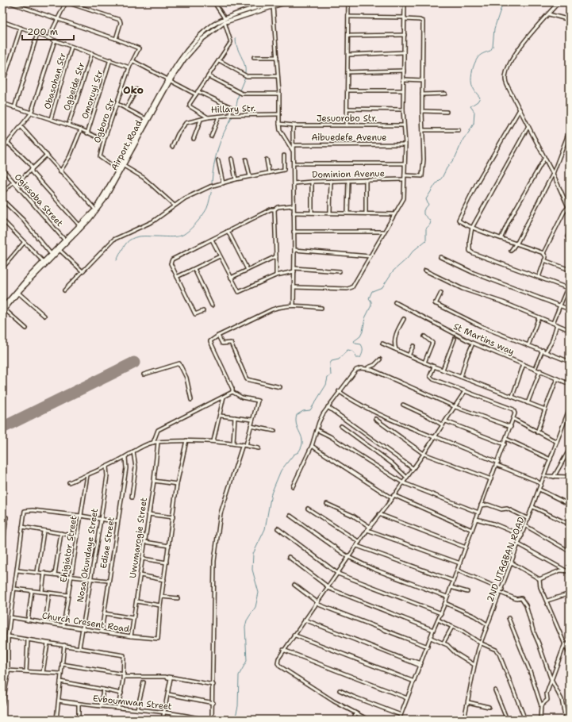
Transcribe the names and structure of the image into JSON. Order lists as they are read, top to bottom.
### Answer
{
  "streets": {
    "main road": ["Airport Road"],
    "street": [
      "Obasohan Str",
      "Ogbeide Str",
      "Omoruyi Str",
      "Hillary Str.",
      "Jesuorobo Str.",
      "Ogboro Str",
      "Aibuedefe Avenue",
      "Dominion Avenue",
      "Ogiesoba Street",
      "St Martins way",
      "Uwumarogie Street",
      "Ediae Street",
      "Ehigiator Street",
      "Nosa Okundaye Street",
      "2ND UTAGBAN ROAD",
      "Church Cresent Road",
      "Evboumwan Street"
    ]
  },
  "crossings": [
    ["Ogboro Str", "Airport Road"],
    ["Airport Road", "Ogiesoba Street"],
    ["Uwumarogie Street", "Church Cresent Road"],
    ["Ediae Street", "Church Cresent Road"],
    ["Ehigiator Street", "Church Cresent Road"],
    ["Nosa Okundaye Street", "Church Cresent Road"]
  ],
  "districts": ["Oko"],
  "scale_bar": "200 m"
}
